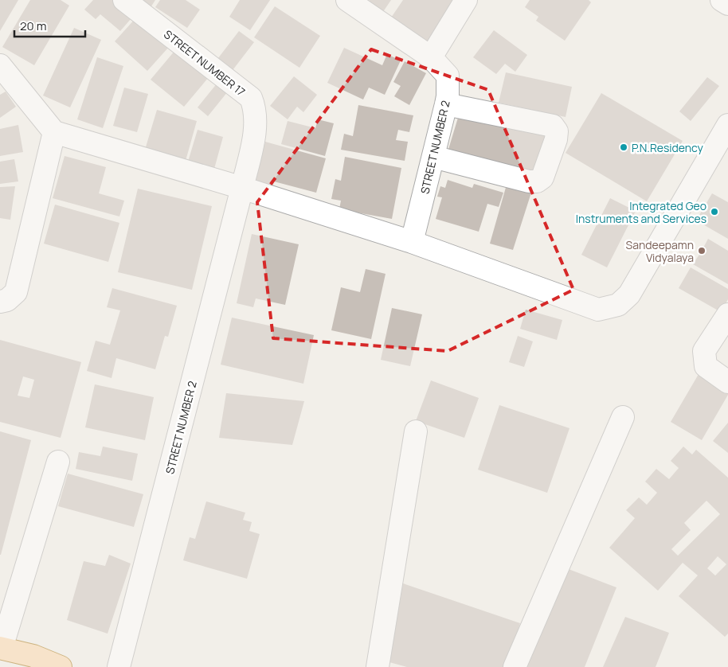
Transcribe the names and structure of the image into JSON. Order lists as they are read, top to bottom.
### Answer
{
  "streets": {
    "street": ["STREET NUMBER 17", "STREET NUMBER 2"]
  },
  "crossings": [
    ["STREET NUMBER 17", "STREET NUMBER 2"]
  ],
  "places": ["P.N.Residency", "Integrated Geo Instruments and Services", "Sandeepamn Vidyalaya"],
  "scale_bar": "20 m"
}
